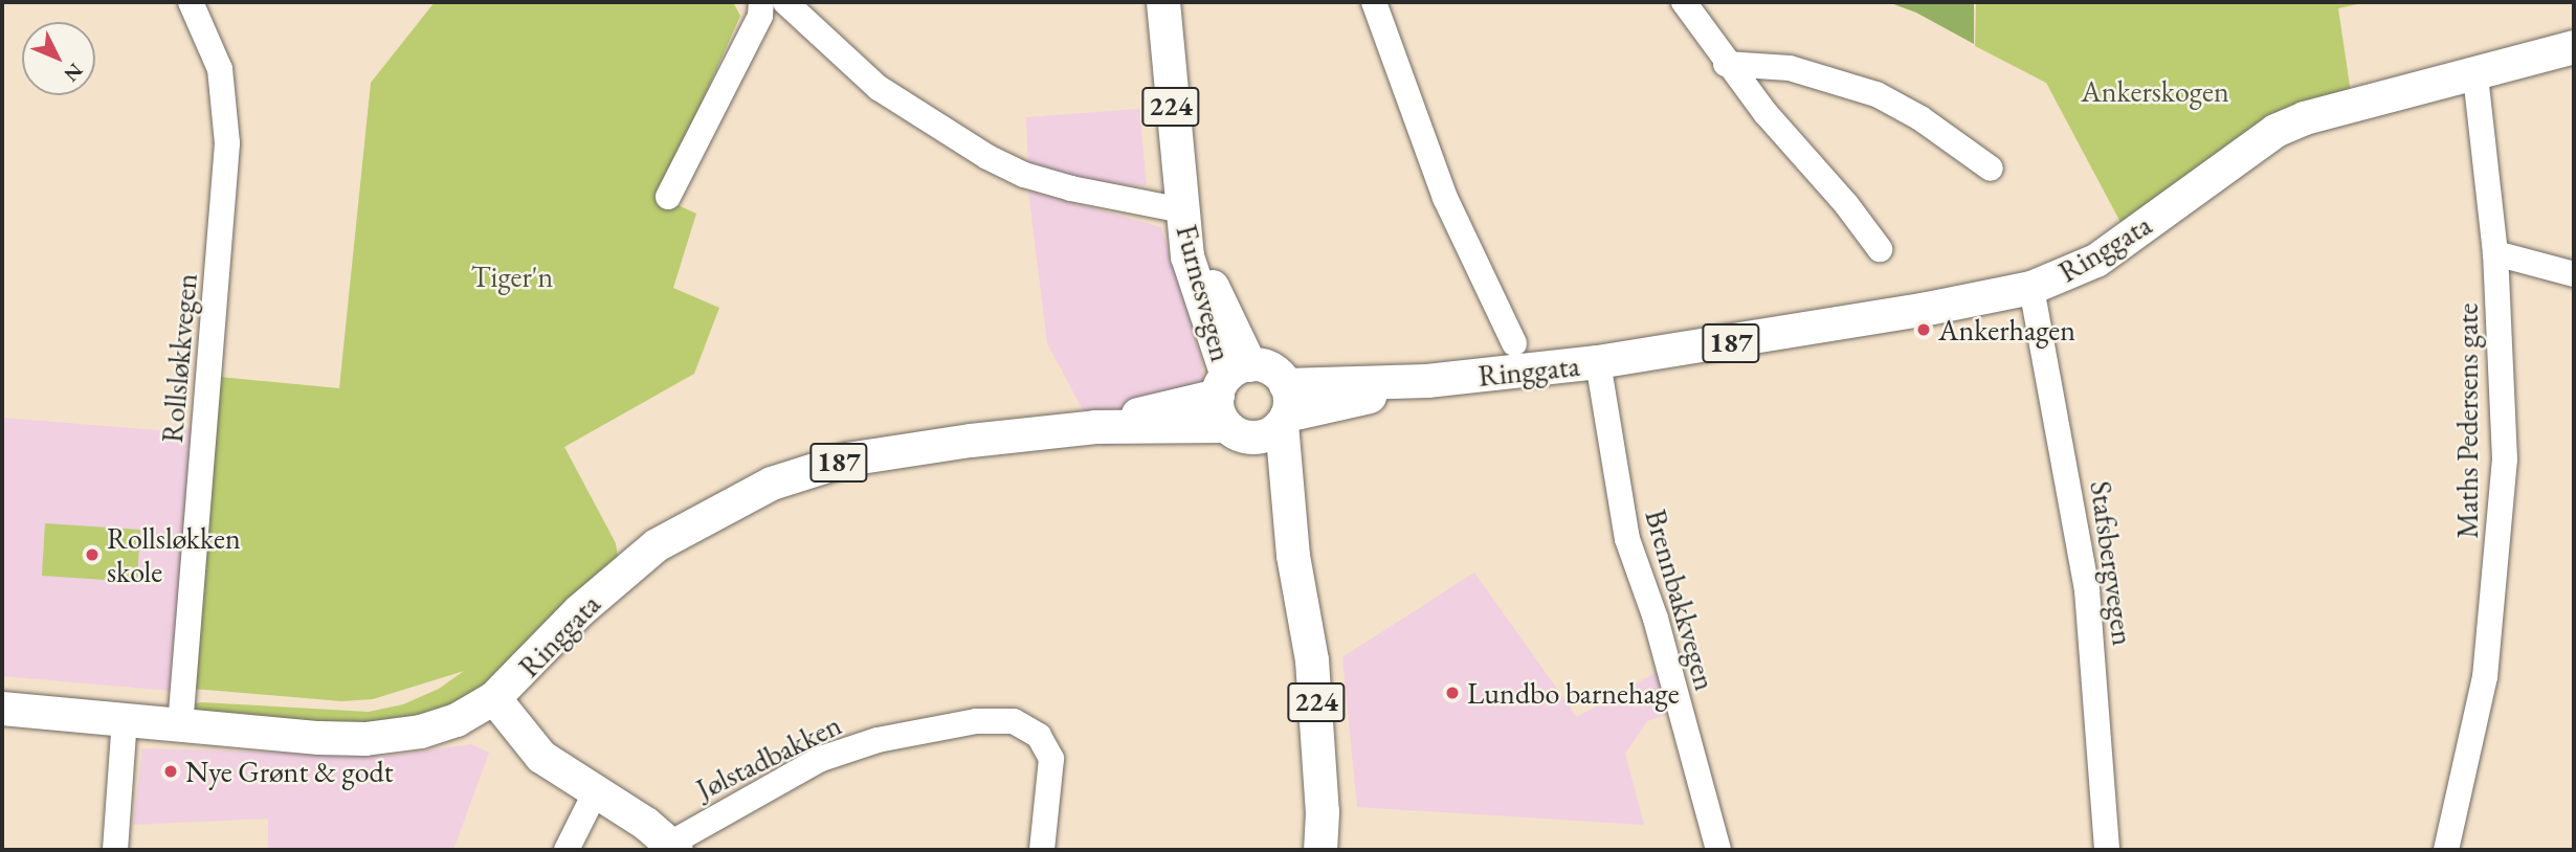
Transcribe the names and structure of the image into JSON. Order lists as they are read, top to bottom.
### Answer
{
  "streets": {
    "main road": [
      "224",
      "Ringgata",
      "Furnesvegen",
      "187"
    ],
    "street": [
      "Rollsløkkvegen",
      "Maths Pedersens gate",
      "Stafsbergvegen",
      "Brennbakkvegen",
      "Jølstadbakken"
    ]
  },
  "crossings": [
    ["Ringgata", "Furnesvegen"],
    ["Ringgata", "Rollsløkkvegen"],
    ["Ringgata", "Maths Pedersens gate"],
    ["Ringgata", "Stafsbergvegen"],
    ["Ringgata", "Brennbakkvegen"]
  ],
  "parks": ["Ankerskogen", "Tiger'n"],
  "places": [
    "Ankerhagen",
    "Rollsløkken skole",
    "Lundbo barnehage",
    "Nye Grønt & godt"
  ],
  "north": "bottom right"
}
